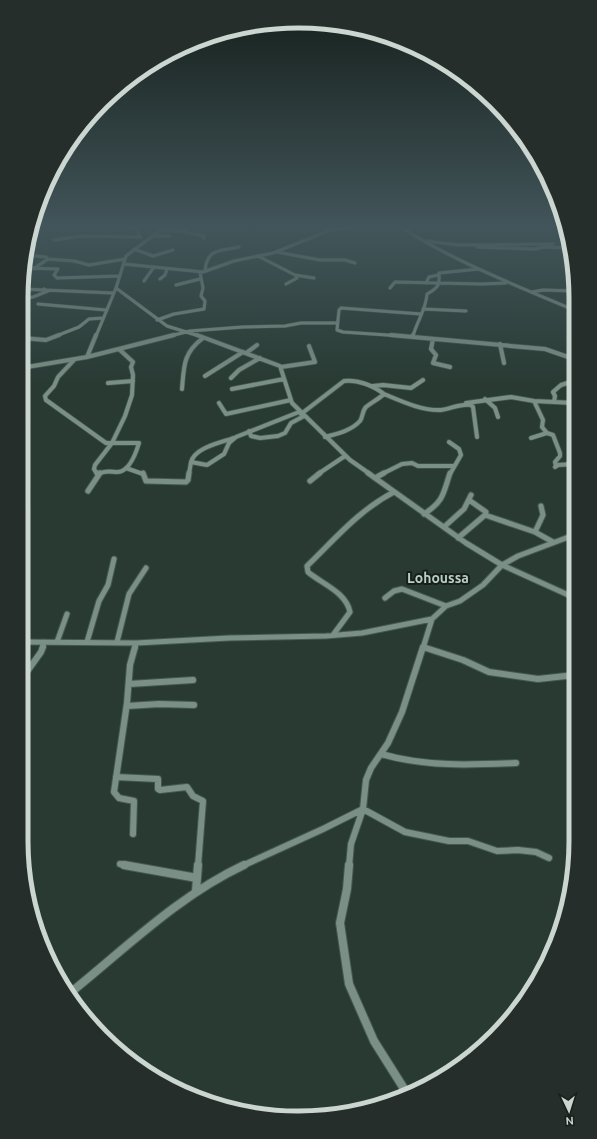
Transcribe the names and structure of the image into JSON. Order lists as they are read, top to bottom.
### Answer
{
  "districts": ["Lohoussa"],
  "north": "bottom"
}
